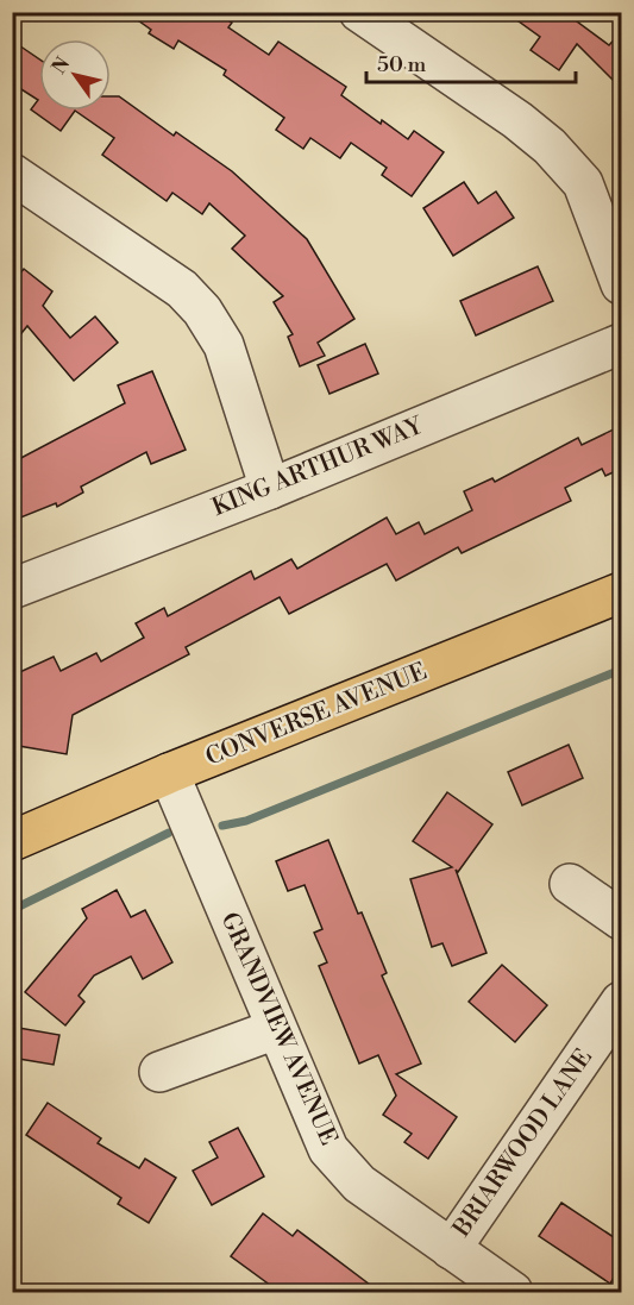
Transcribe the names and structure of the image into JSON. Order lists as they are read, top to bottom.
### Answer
{
  "streets": {
    "main road": ["CONVERSE AVENUE"],
    "street": ["KING ARTHUR WAY", "GRANDVIEW AVENUE", "BRIARWOOD LANE"]
  },
  "crossings": [
    ["CONVERSE AVENUE", "GRANDVIEW AVENUE"],
    ["GRANDVIEW AVENUE", "BRIARWOOD LANE"]
  ],
  "scale_bar": "50 m",
  "north": "top left"
}
